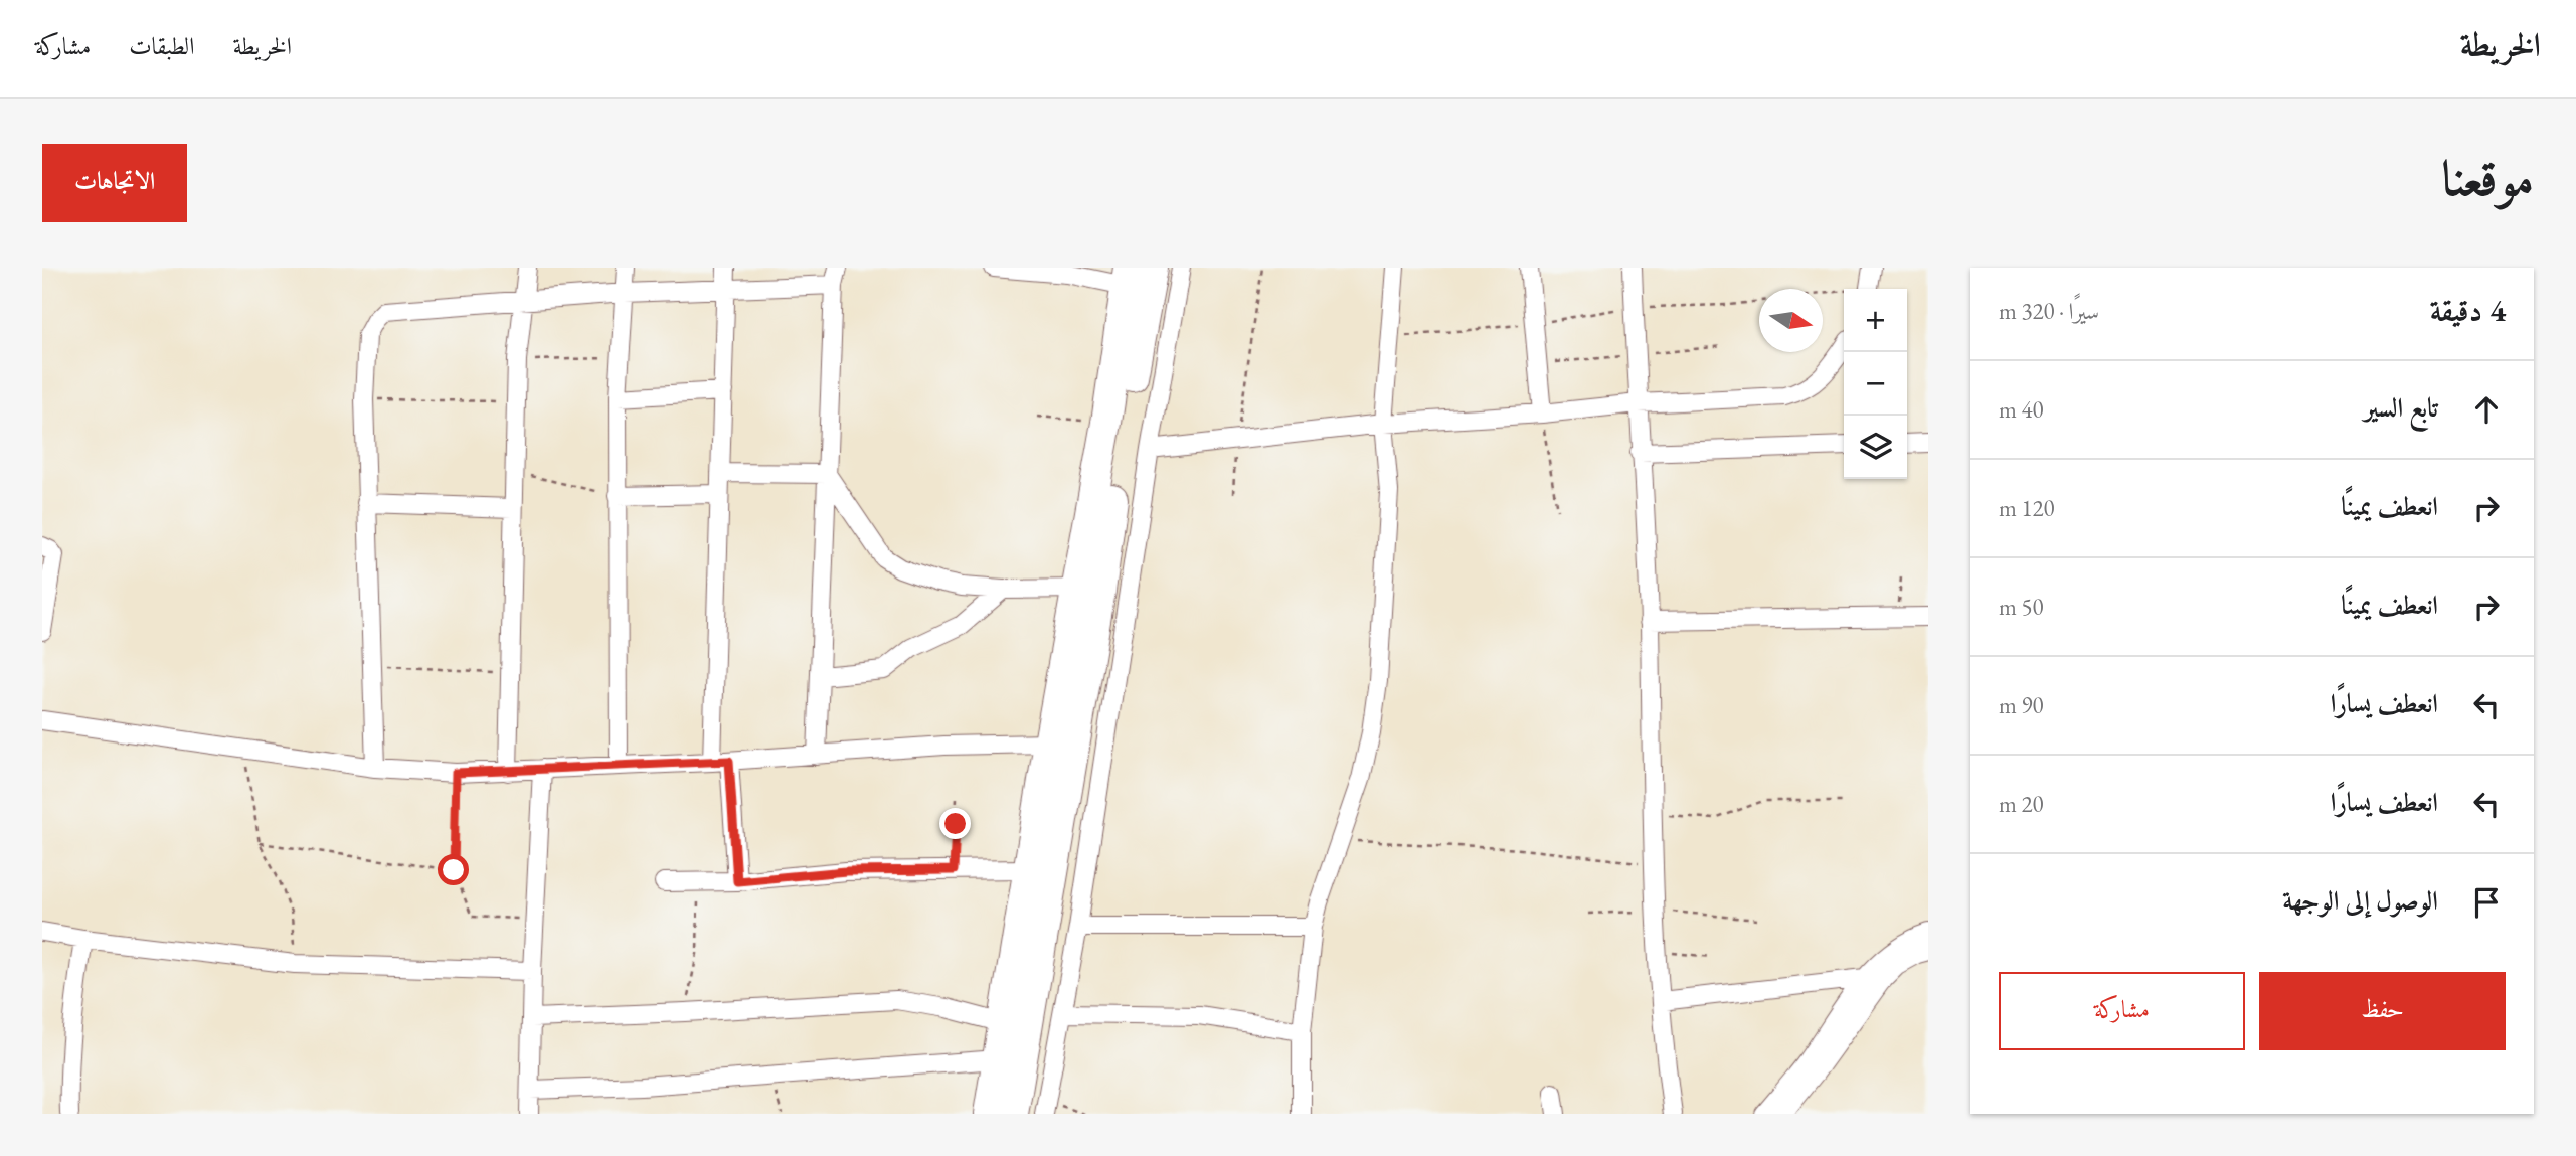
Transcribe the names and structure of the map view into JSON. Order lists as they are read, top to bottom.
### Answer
{
  "north": "right",
  "page": {
    "header": "الخريطة",
    "nav": ["الخريطة", "الطبقات", "مشاركة"],
    "title": "موقعنا",
    "buttons": [
      "الاتجاهات",
      ["حفظ", "مشاركة"]
    ],
    "heading": ["4 دقيقة", "سيرًا · 320 m"],
    "map_buttons": ["+", "−"],
    "list": [
      ["تابع السير", "40 m"],
      ["انعطف يمينًا", "120 m"],
      ["انعطف يمينًا", "50 m"],
      ["انعطف يسارًا", "90 m"],
      ["انعطف يسارًا", "20 m"],
      "الوصول إلى الوجهة"
    ]
  }
}
